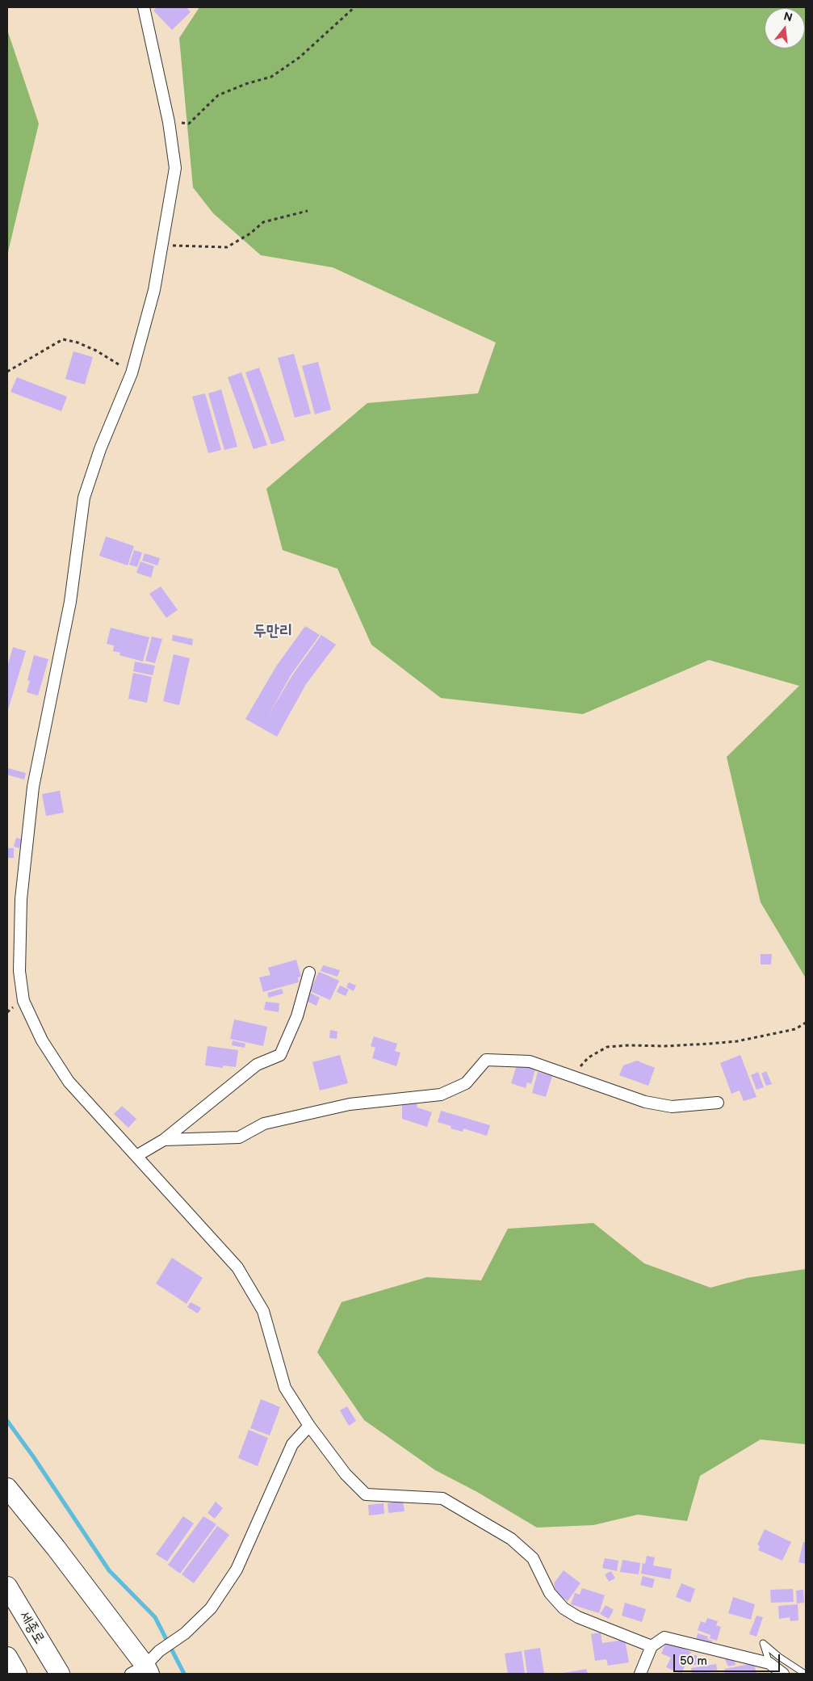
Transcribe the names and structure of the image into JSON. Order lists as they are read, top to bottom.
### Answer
{
  "streets": {
    "highway": ["세종로"]
  },
  "districts": ["두만리"],
  "scale_bar": "50 m",
  "north": "top"
}
